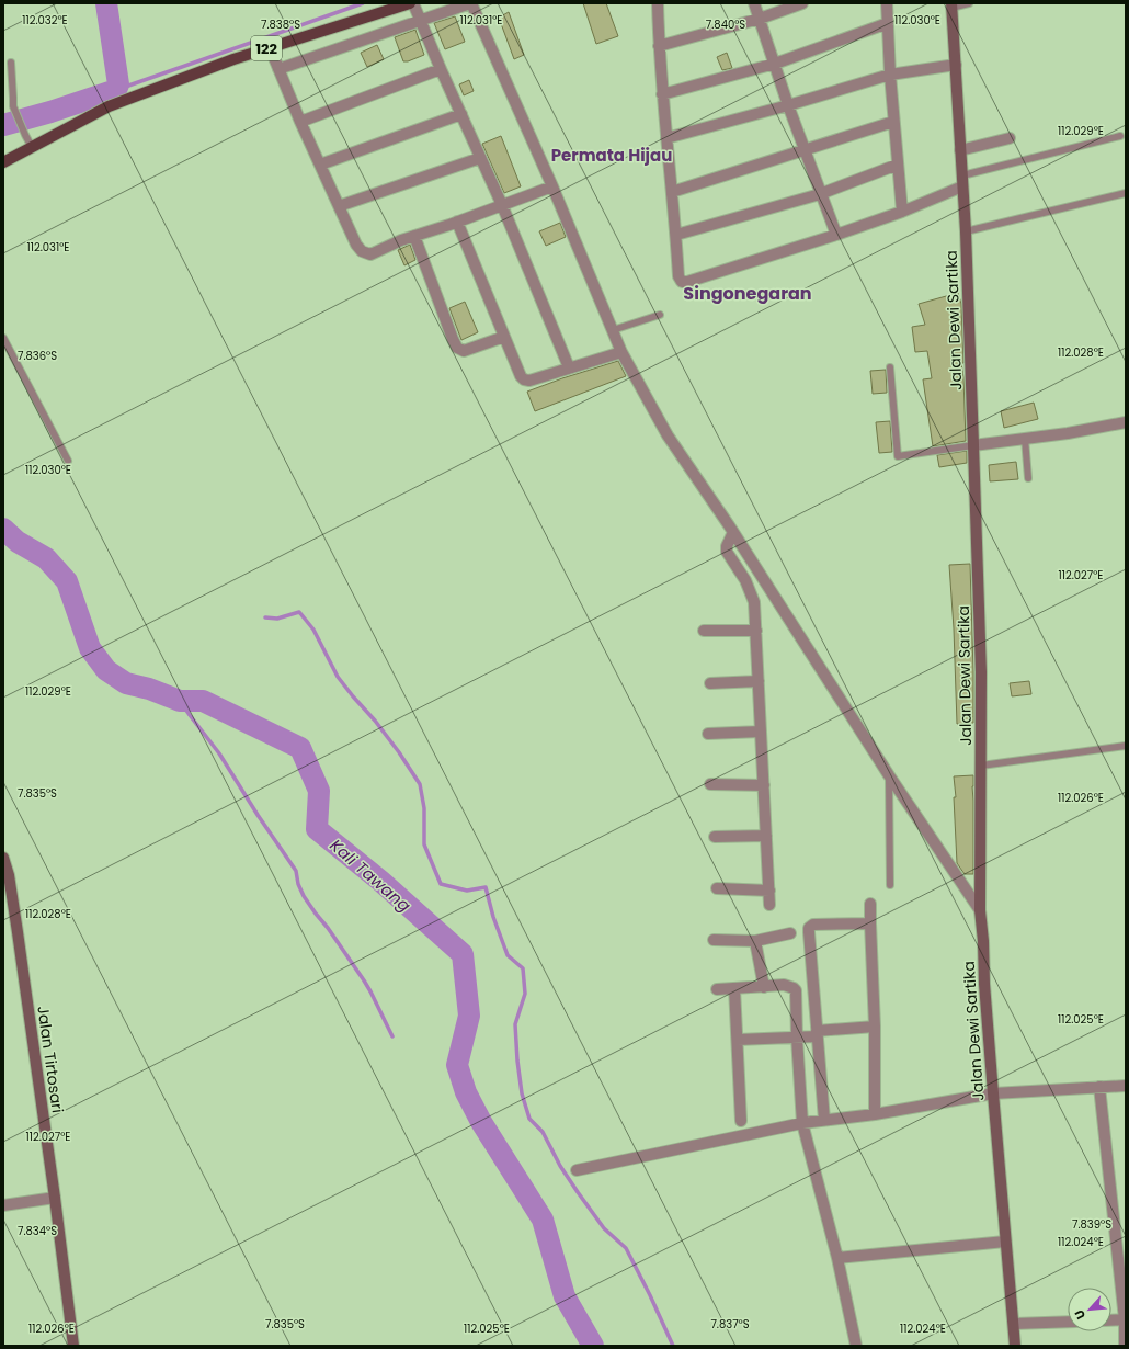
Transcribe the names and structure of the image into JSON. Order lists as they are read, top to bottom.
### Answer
{
  "streets": {
    "main road": ["122", "Jalan Dewi Sartika", "Jalan Tirtosari"]
  },
  "districts": ["Permata Hijau", "Singonegaran"],
  "water": ["Kali Tawang"],
  "north": "bottom left",
  "coordinates": [
    "112.032°E",
    "112.031°E",
    "112.030°E",
    "7.838°S",
    "7.840°S",
    "112.029°E",
    "112.028°E",
    "7.836°S",
    "112.027°E",
    "7.835°S",
    "112.026°E",
    "112.025°E",
    "7.839°S",
    "7.834°S",
    "112.024°E",
    "7.837°S"
  ]
}
